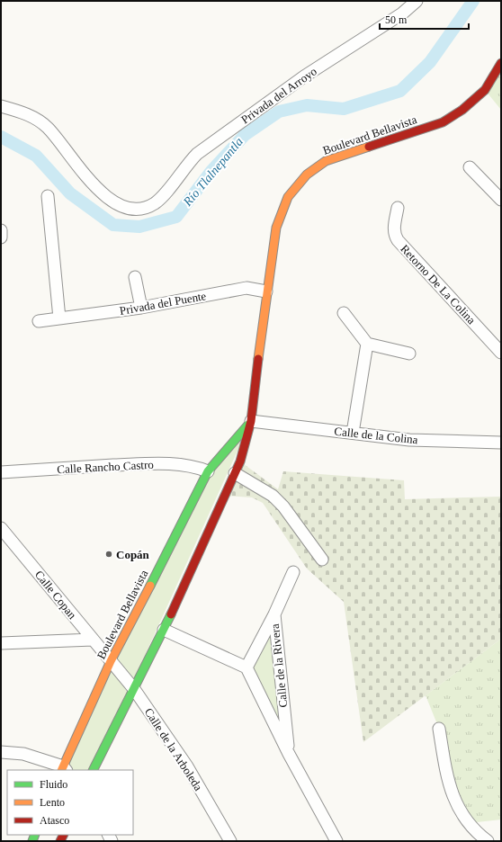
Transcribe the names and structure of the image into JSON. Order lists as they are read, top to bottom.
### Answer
{
  "streets": {
    "main road": ["Boulevard Bellavista"],
    "street": [
      "Privada del Arroyo",
      "Retorno De La Colina",
      "Privada del Puente",
      "Calle de la Colina",
      "Calle Rancho Castro",
      "Calle Copan",
      "Calle de la Rivera",
      "Calle de la Arboleda"
    ]
  },
  "crossings": [
    ["Boulevard Bellavista", "Privada del Puente"],
    ["Boulevard Bellavista", "Calle de la Colina"],
    ["Boulevard Bellavista", "Calle Rancho Castro"],
    ["Boulevard Bellavista", "Calle Copan"],
    ["Boulevard Bellavista", "Calle de la Arboleda"],
    ["Calle Copan", "Calle de la Arboleda"]
  ],
  "water": ["Río Tlalnepantla"],
  "places": ["Copán"],
  "legend": ["Fluido", "Lento", "Atasco"],
  "scale_bar": "50 m"
}
